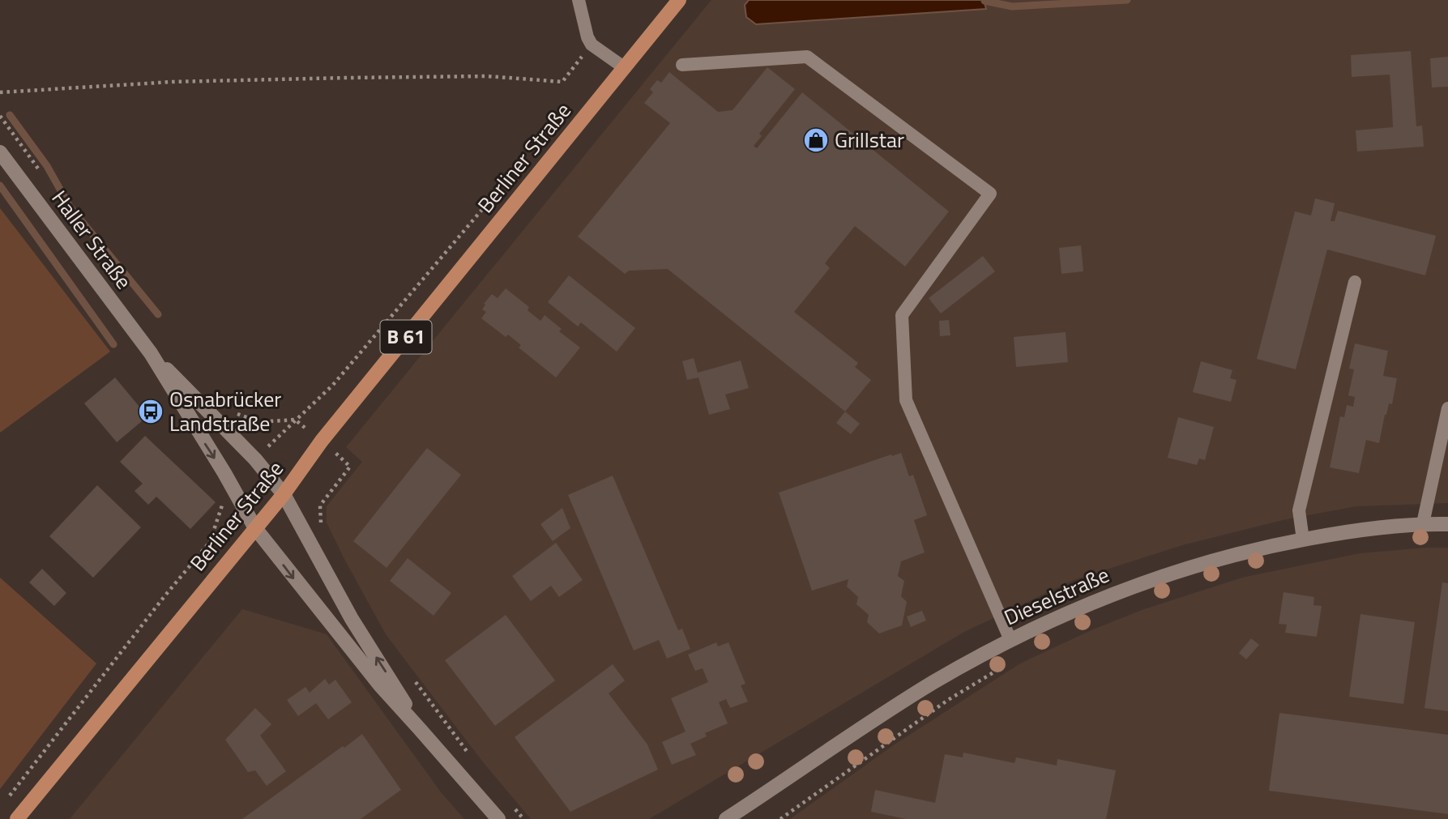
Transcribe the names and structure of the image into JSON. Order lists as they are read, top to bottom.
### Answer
{
  "streets": {
    "main road": ["Berliner Straße", "B 61"],
    "street": ["Haller Straße", "Dieselstraße"]
  },
  "crossings": [
    ["Berliner Straße", "Haller Straße"]
  ],
  "places": {
    "shop": ["Grillstar"],
    "bus stop": ["Osnabrücker Landstraße"]
  }
}
